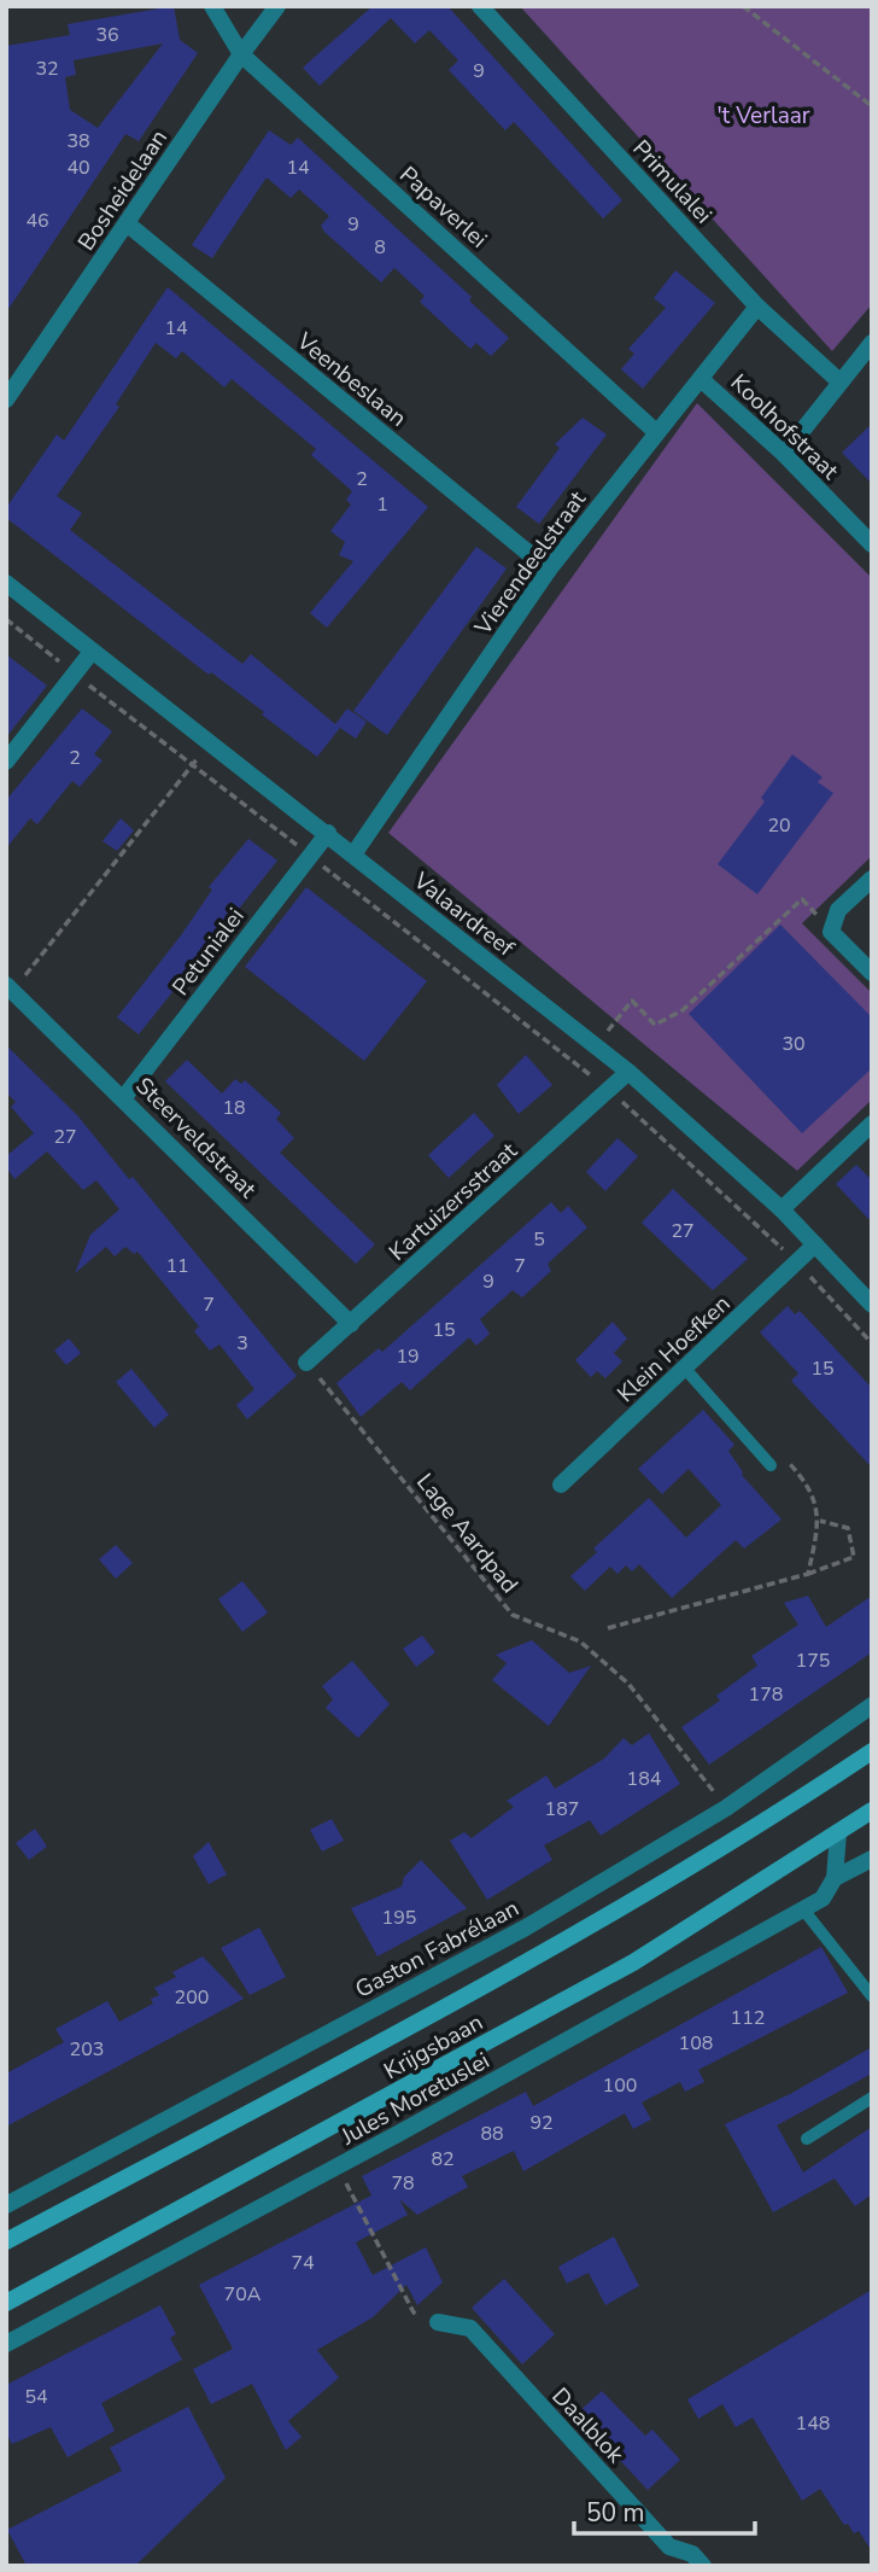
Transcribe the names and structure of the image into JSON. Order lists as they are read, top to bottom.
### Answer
{
  "streets": {
    "main road": ["Krijgsbaan"],
    "street": [
      "Primulalei",
      "Bosheidelaan",
      "Papaverlei",
      "Veenbeslaan",
      "Koolhofstraat",
      "Vierendeelstraat",
      "Valaardreef",
      "Petunialei",
      "Steerveldstraat",
      "Kartuizersstraat",
      "Klein Hoefken",
      "Gaston Fabrélaan",
      "Jules Moretuslei",
      "Daalblok"
    ],
    "path": ["Lage Aardpad"]
  },
  "crossings": [
    ["Primulalei", "Vierendeelstraat"],
    ["Bosheidelaan", "Papaverlei"],
    ["Bosheidelaan", "Veenbeslaan"],
    ["Papaverlei", "Vierendeelstraat"],
    ["Veenbeslaan", "Vierendeelstraat"],
    ["Koolhofstraat", "Vierendeelstraat"],
    ["Vierendeelstraat", "Valaardreef"],
    ["Valaardreef", "Petunialei"],
    ["Valaardreef", "Kartuizersstraat"],
    ["Valaardreef", "Klein Hoefken"],
    ["Petunialei", "Steerveldstraat"],
    ["Steerveldstraat", "Kartuizersstraat"],
    ["Kartuizersstraat", "Lage Aardpad"],
    ["Lage Aardpad", "Gaston Fabrélaan"]
  ],
  "parks": ["'t Verlaar"],
  "house_numbers": [
    "36",
    "32",
    "9",
    "38",
    "40",
    "14",
    "46",
    "9",
    "8",
    "14",
    "2",
    "1",
    "2",
    "20",
    "30",
    "18",
    "27",
    "27",
    "5",
    "11",
    "7",
    "9",
    "7",
    "15",
    "3",
    "19",
    "15",
    "175",
    "178",
    "184",
    "187",
    "195",
    "200",
    "112",
    "108",
    "203",
    "100",
    "92",
    "88",
    "82",
    "78",
    "74",
    "70A",
    "54",
    "148"
  ],
  "scale_bar": "50 m"
}
